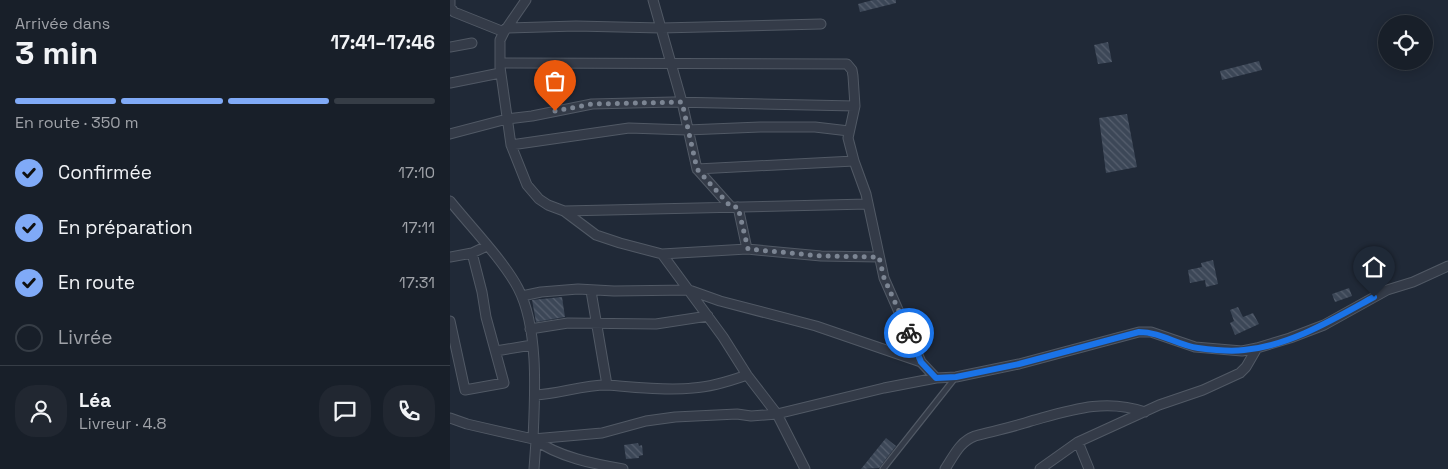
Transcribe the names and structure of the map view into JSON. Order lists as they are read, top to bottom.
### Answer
{
  "page": {
    "heading": ["3 min", "Arrivée dans", "17:41–17:46"],
    "panel": ["Léa", "Livreur · 4.8"],
    "bar": "En route · 350 m",
    "list": [
      ["Confirmée", "17:10"],
      ["En préparation", "17:11"],
      ["En route", "17:31"],
      "Livrée"
    ]
  }
}
